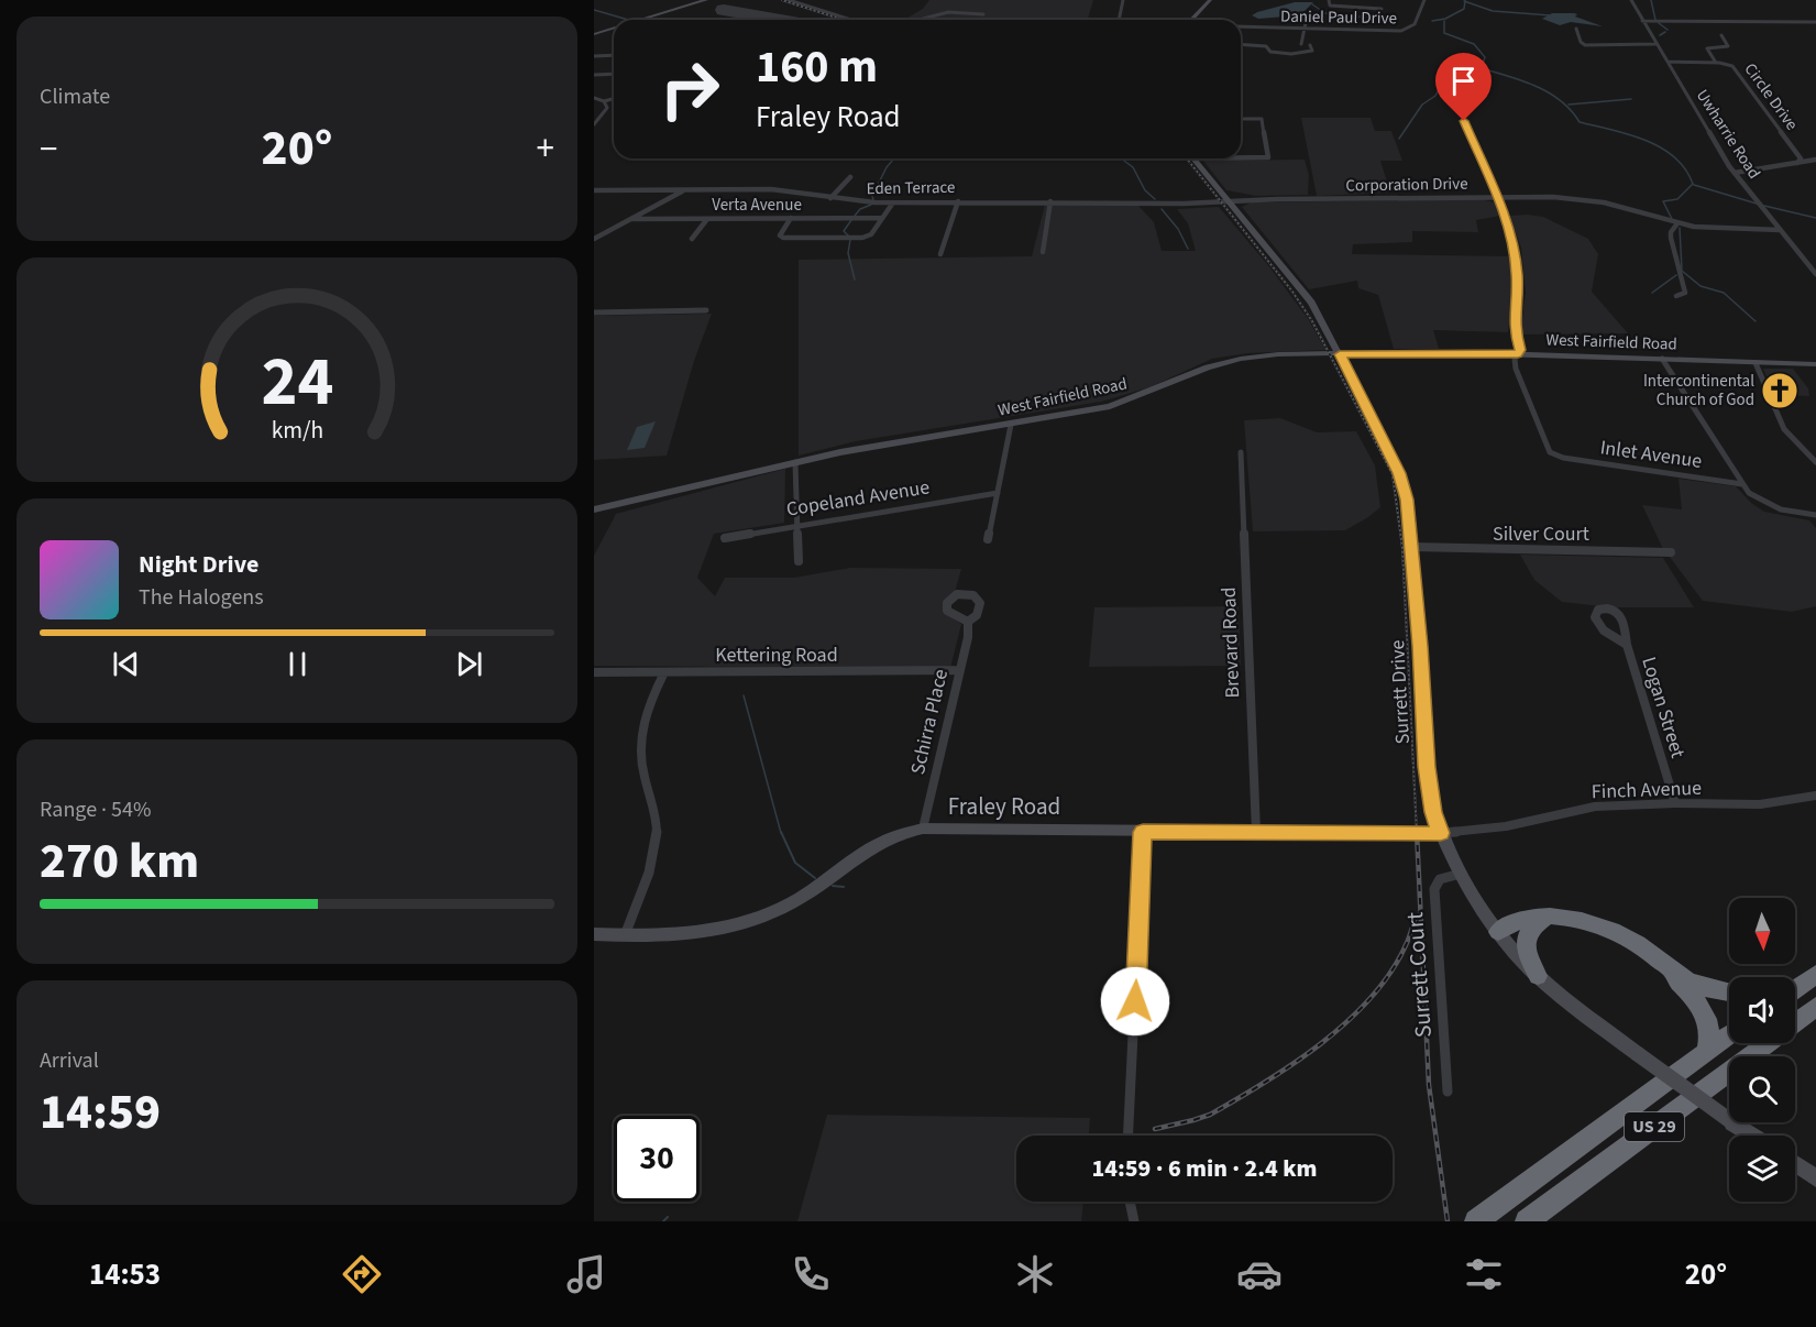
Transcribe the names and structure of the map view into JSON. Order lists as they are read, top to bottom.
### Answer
{
  "streets": {
    "highway": ["US 29"],
    "street": [
      "Daniel Paul Drive",
      "Circle Drive",
      "Uwharrie Road",
      "Corporation Drive",
      "Eden Terrace",
      "Verta Avenue",
      "West Fairfield Road",
      "Inlet Avenue",
      "Copeland Avenue",
      "Silver Court",
      "Brevard Road",
      "Kettering Road",
      "Surrett Drive",
      "Logan Street",
      "Schirra Place",
      "Finch Avenue",
      "Fraley Road",
      "Surrett Court"
    ]
  },
  "crossings": [
    ["Circle Drive", "Uwharrie Road"],
    ["Uwharrie Road", "Corporation Drive"],
    ["Corporation Drive", "Eden Terrace"],
    ["Corporation Drive", "Surrett Drive"],
    ["Eden Terrace", "Surrett Drive"],
    ["West Fairfield Road", "Inlet Avenue"],
    ["West Fairfield Road", "Surrett Drive"],
    ["Silver Court", "Surrett Drive"],
    ["Brevard Road", "Fraley Road"],
    ["Kettering Road", "Schirra Place"],
    ["Surrett Drive", "Finch Avenue"],
    ["Surrett Drive", "Fraley Road"],
    ["Surrett Drive", "Surrett Court"],
    ["Logan Street", "Finch Avenue"],
    ["Schirra Place", "Fraley Road"],
    ["Finch Avenue", "Fraley Road"]
  ],
  "places": {
    "church": ["Intercontinental Church of God"]
  },
  "north": "bottom",
  "page": {
    "tile": [
      "Climate",
      ["Range · 54%", "270 km"],
      ["Arrival", "14:59"]
    ],
    "turn": ["160 m", "Fraley Road"],
    "heat": ["−", "20°", "+"],
    "song": ["Night Drive", "The Halogens"],
    "limit": "30",
    "trip": "14:59 · 6 min · 2.4 km",
    "tabs": ["14:53", "20°"],
    "gauge": ["24", "km/h"]
  }
}
